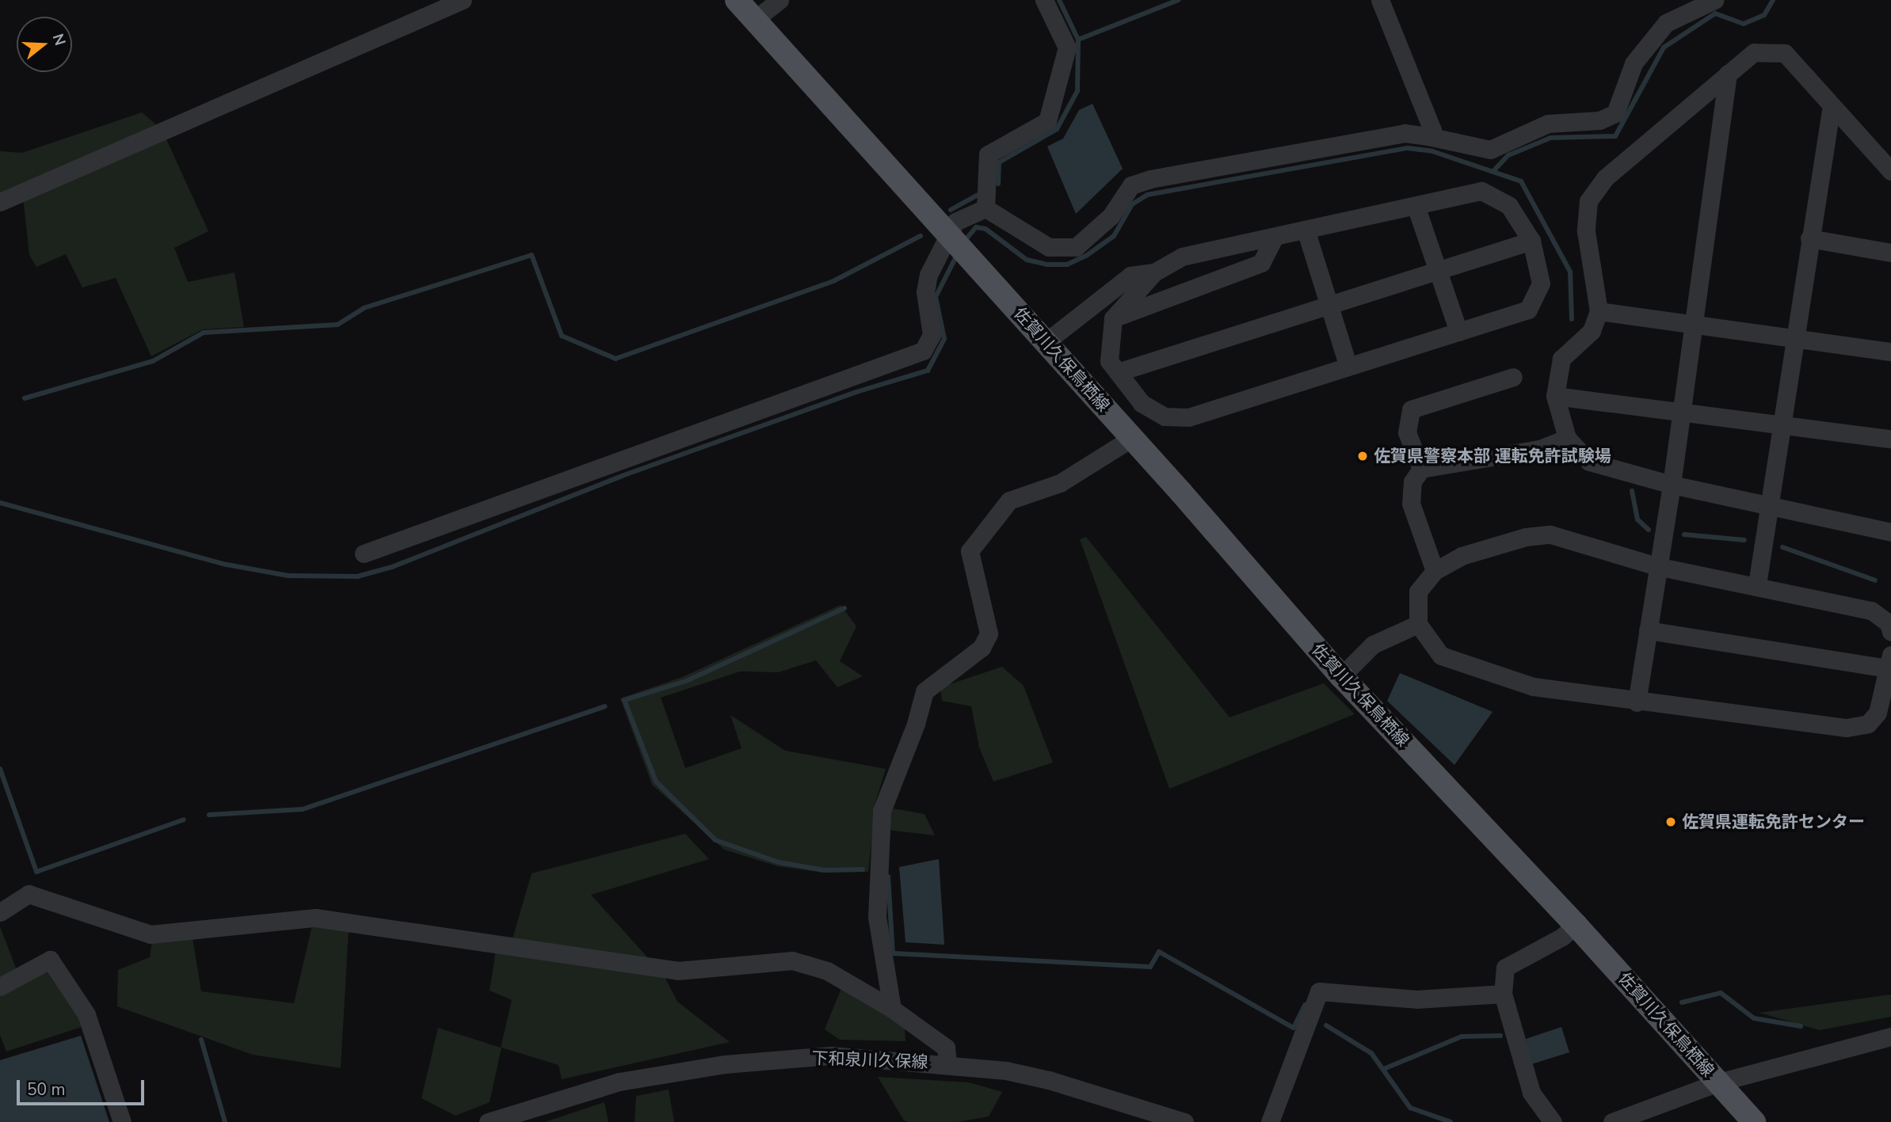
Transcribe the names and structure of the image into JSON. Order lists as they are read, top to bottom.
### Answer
{
  "streets": {
    "main road": ["佐賀川久保鳥栖線"],
    "street": ["下和泉川久保線"]
  },
  "places": ["佐賀県警察本部 運転免許試験場", "佐賀県運転免許センター"],
  "scale_bar": "50 m",
  "north": "right"
}
